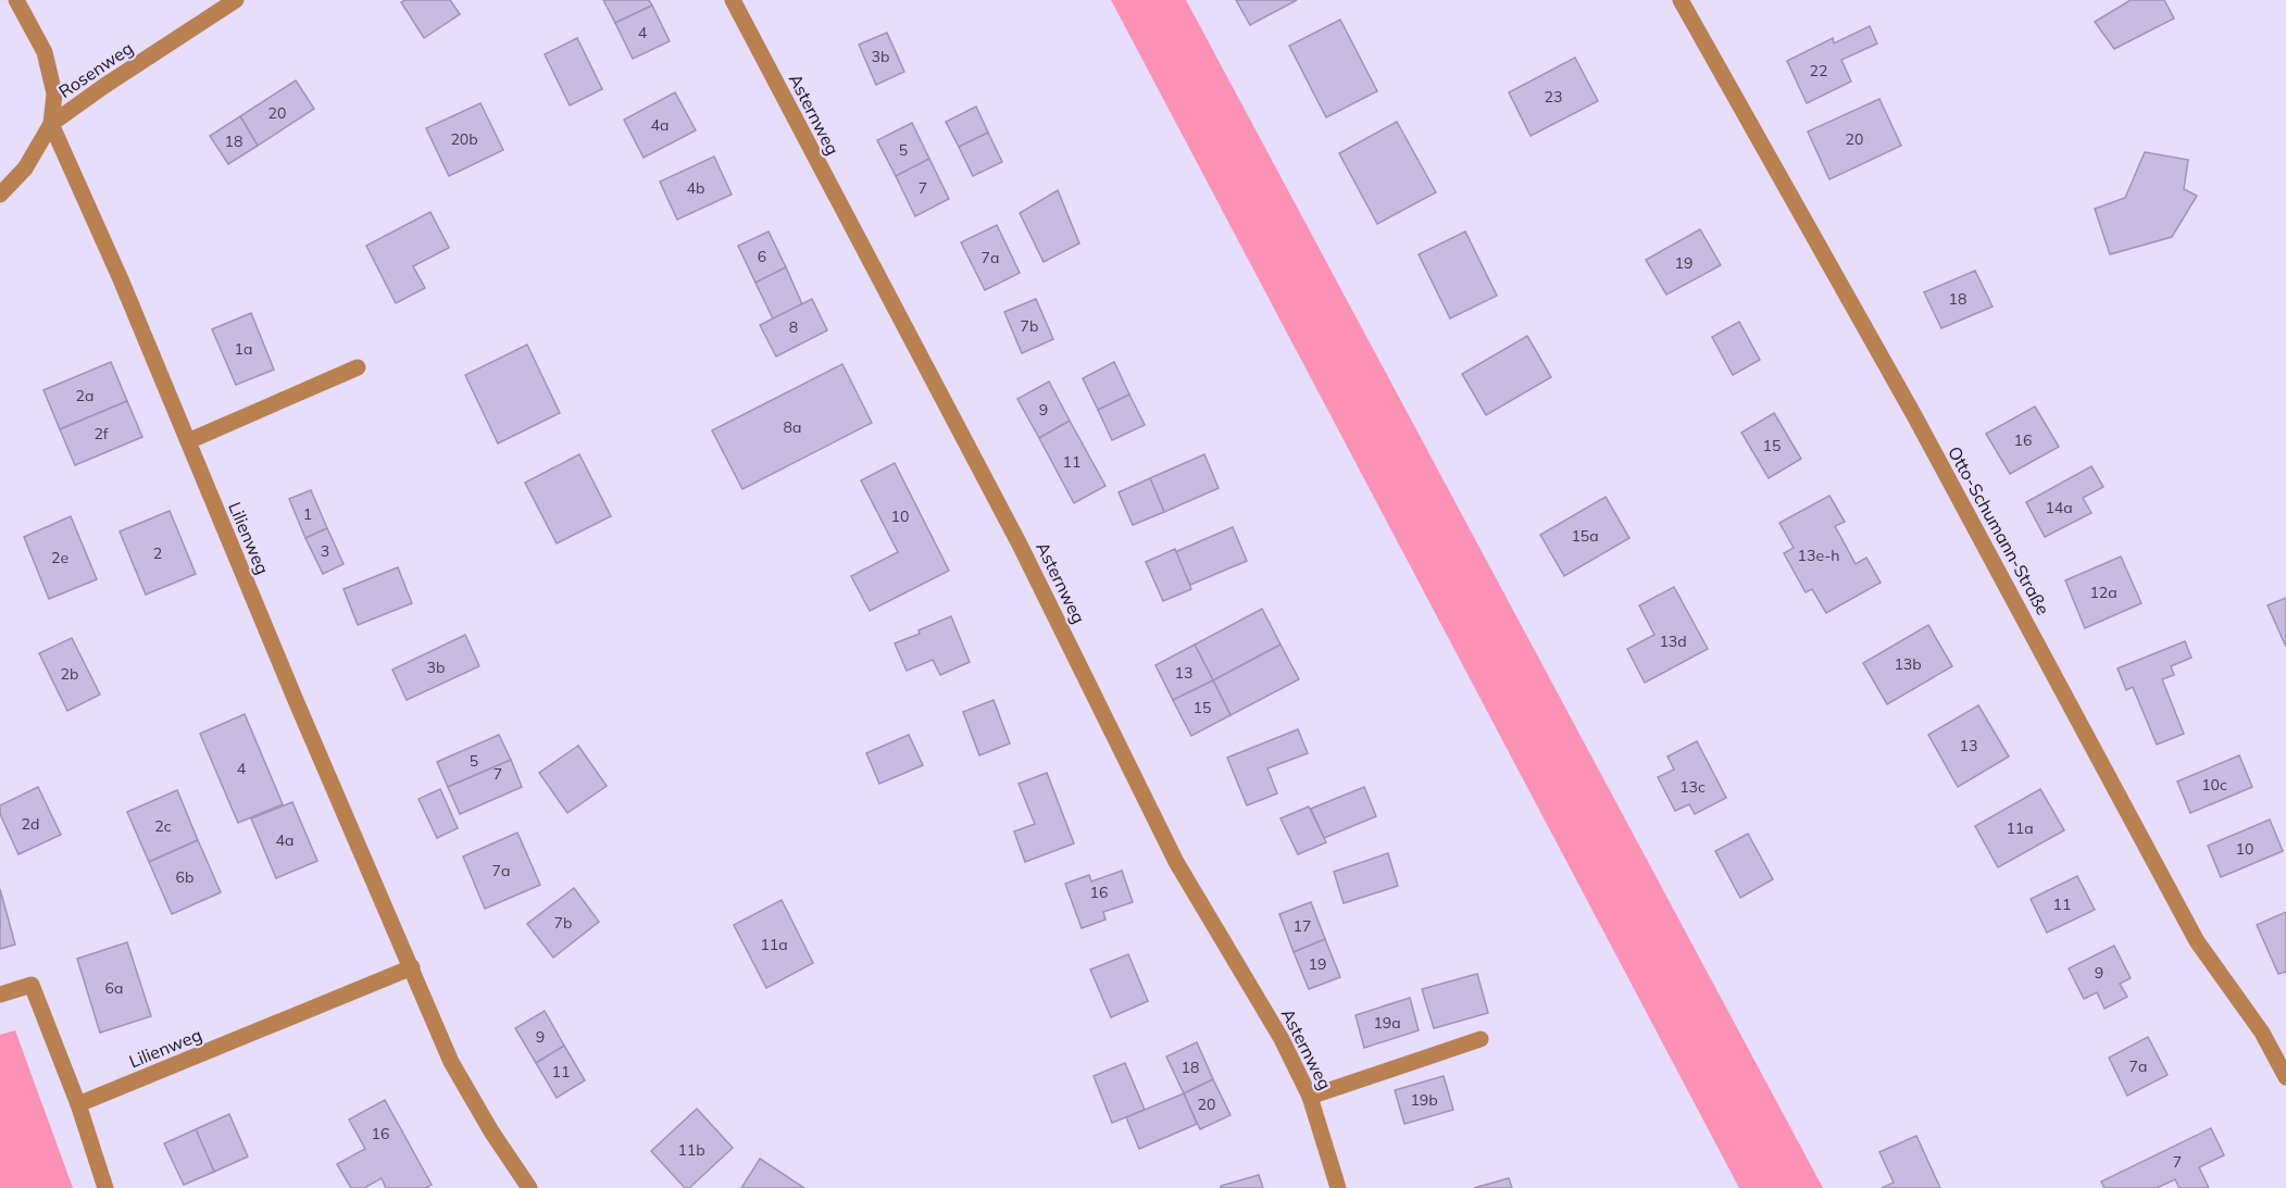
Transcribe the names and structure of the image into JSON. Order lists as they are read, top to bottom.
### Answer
{
  "streets": {
    "street": [
      "Rosenweg",
      "Asternweg",
      "Otto-Schumann-Straße",
      "Lilienweg"
    ]
  },
  "crossings": [
    ["Rosenweg", "Lilienweg"]
  ],
  "house_numbers": [
    "4",
    "3b",
    "22",
    "23",
    "20",
    "4a",
    "20b",
    "20",
    "18",
    "5",
    "4b",
    "7",
    "6",
    "7a",
    "19",
    "18",
    "7b",
    "8",
    "1a",
    "2a",
    "9",
    "8a",
    "2f",
    "16",
    "15",
    "11",
    "14a",
    "1",
    "10",
    "15a",
    "3",
    "2",
    "13e-h",
    "2e",
    "12a",
    "13d",
    "13b",
    "3b",
    "13",
    "2b",
    "15",
    "13",
    "5",
    "4",
    "7",
    "10c",
    "13c",
    "2d",
    "2c",
    "11a",
    "4a",
    "10",
    "7a",
    "6b",
    "16",
    "11",
    "7b",
    "17",
    "11a",
    "19",
    "9",
    "6a",
    "19a",
    "9",
    "7a",
    "18",
    "11",
    "19b",
    "20",
    "16",
    "11b",
    "7"
  ]
}
